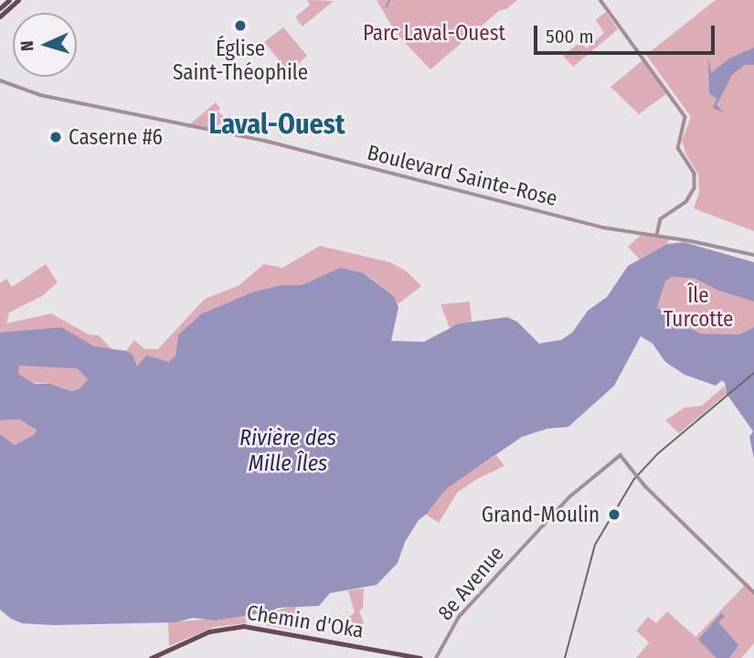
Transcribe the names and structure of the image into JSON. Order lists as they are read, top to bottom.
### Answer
{
  "streets": {
    "main road": ["Chemin d'Oka"],
    "street": ["Boulevard Sainte-Rose", "8e Avenue"]
  },
  "districts": ["Laval-Ouest"],
  "water": ["Rivière des Mille Îles"],
  "parks": ["Parc Laval-Ouest", "Île Turcotte"],
  "places": ["Église Saint-Théophile", "Caserne #6", "Grand-Moulin"],
  "scale_bar": "500 m",
  "north": "left"
}
